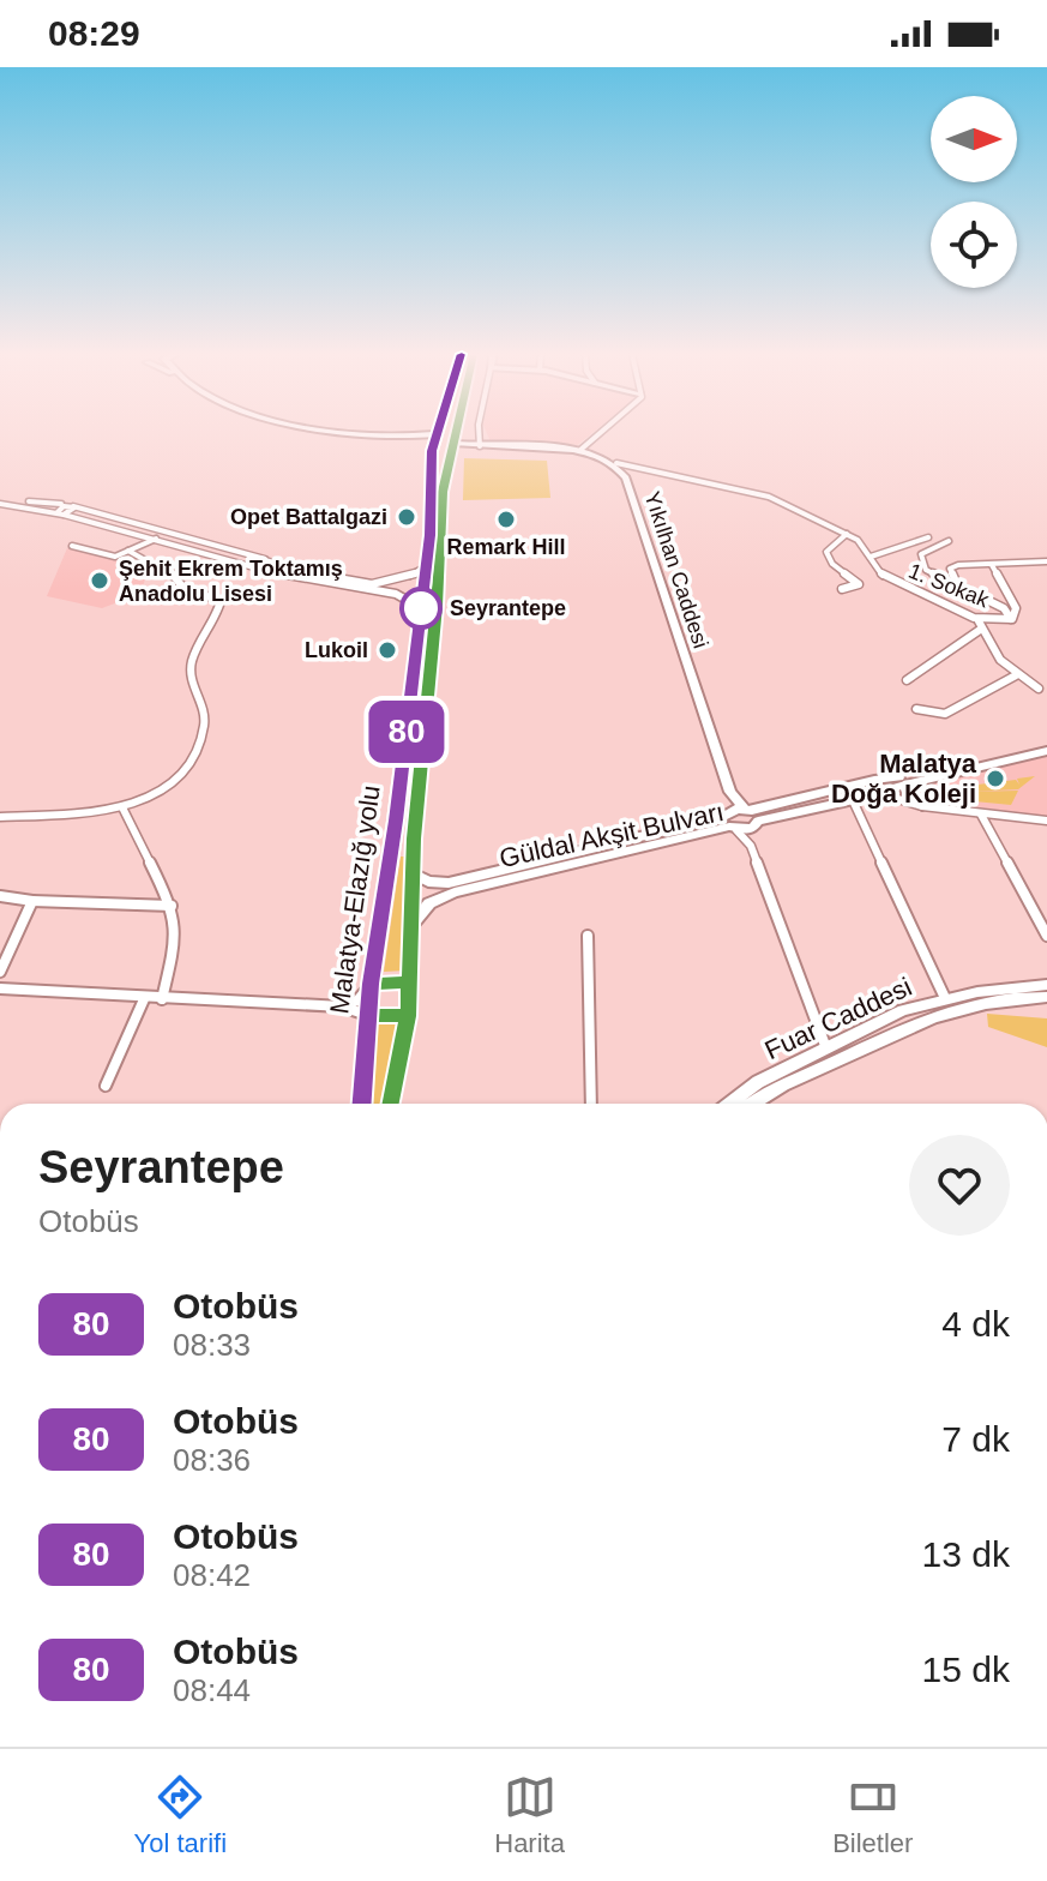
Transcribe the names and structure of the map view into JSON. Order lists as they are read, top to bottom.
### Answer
{
  "streets": {
    "highway": ["Malatya-Elazığ yolu"],
    "street": [
      "Yıkılhan Caddesi",
      "1. Sokak",
      "Güldal Akşit Bulvarı",
      "Fuar Caddesi"
    ]
  },
  "crossings": [
    ["Yıkılhan Caddesi", "1. Sokak"],
    ["Yıkılhan Caddesi", "Güldal Akşit Bulvarı"]
  ],
  "places": [
    "Opet Battalgazi",
    "Remark Hill",
    "Şehit Ekrem Toktamış Anadolu Lisesi",
    "Seyrantepe",
    "Lukoil",
    "Malatya Doğa Koleji"
  ],
  "lines": ["bus line 80"],
  "north": "right",
  "page": {
    "status": "08:29",
    "on_map": "80",
    "heading": ["Seyrantepe", "Otobüs"],
    "list": [
      {
        "mark": "80",
        "name": "Otobüs",
        "note": "08:33",
        "value": "4 dk"
      },
      {
        "mark": "80",
        "name": "Otobüs",
        "note": "08:36",
        "value": "7 dk"
      },
      {
        "mark": "80",
        "name": "Otobüs",
        "note": "08:42",
        "value": "13 dk"
      },
      {
        "mark": "80",
        "name": "Otobüs",
        "note": "08:44",
        "value": "15 dk"
      }
    ],
    "tabs": ["Yol tarifi", "Harita", "Biletler"]
  }
}
